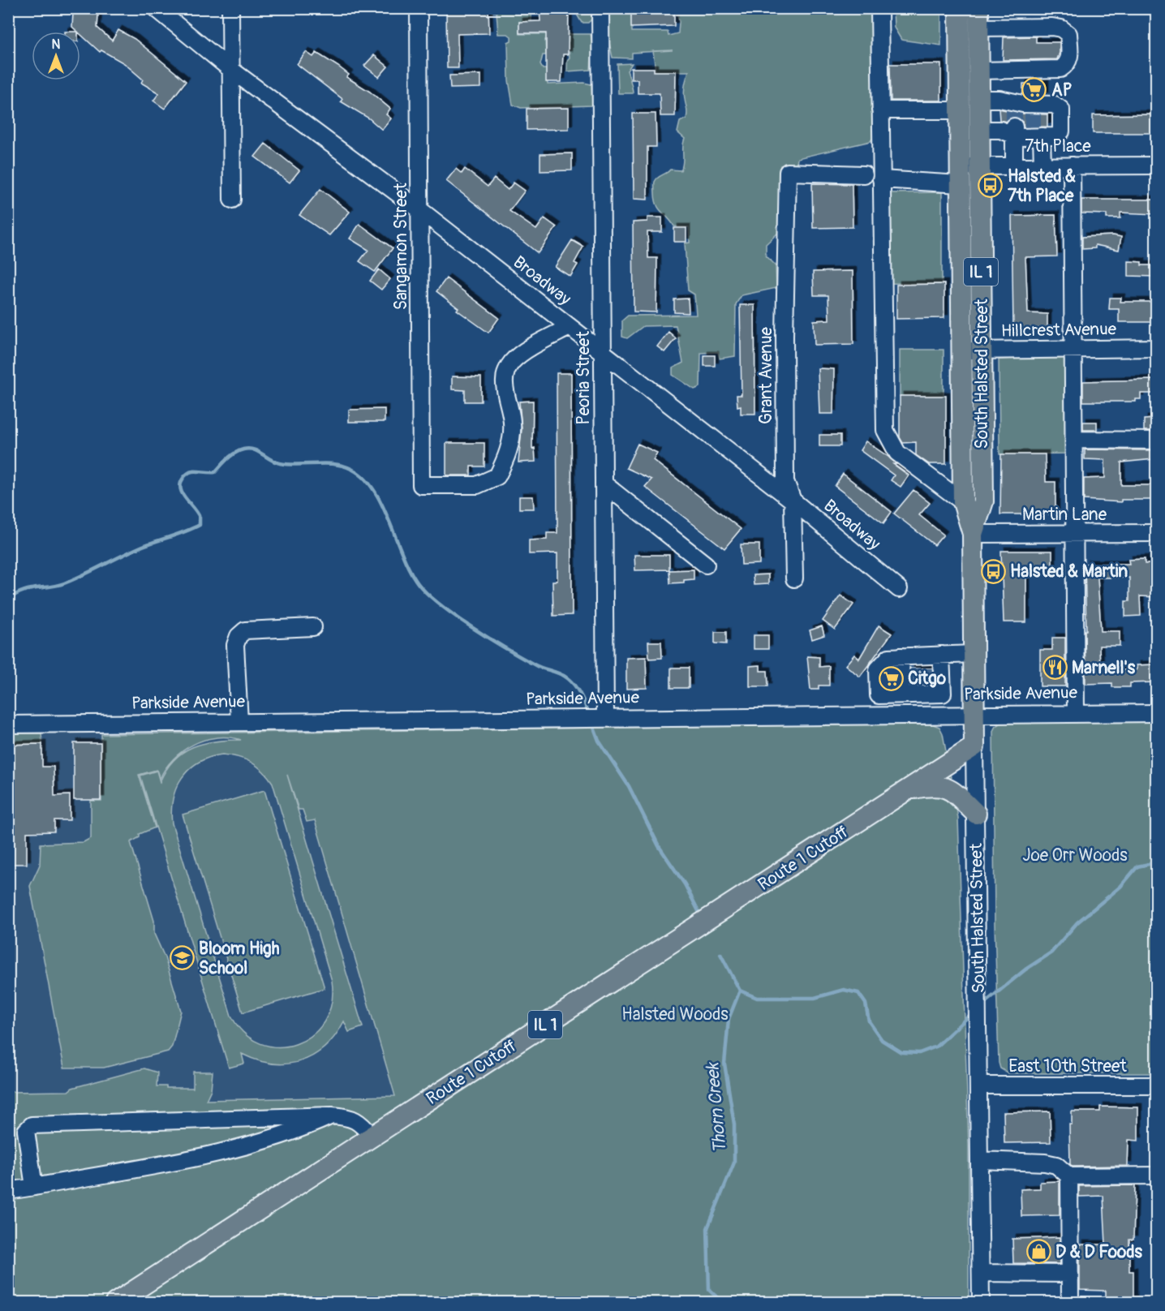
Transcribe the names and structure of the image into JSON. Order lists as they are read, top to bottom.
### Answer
{
  "streets": {
    "main road": ["IL 1", "South Halsted Street", "Route 1 Cutoff"],
    "street": [
      "7th Place",
      "Sangamon Street",
      "Broadway",
      "Hillcrest Avenue",
      "Grant Avenue",
      "Peoria Street",
      "Martin Lane",
      "Parkside Avenue",
      "East 10th Street"
    ]
  },
  "crossings": [
    ["7th Place", "South Halsted Street"],
    ["Sangamon Street", "Broadway"],
    ["Broadway", "Grant Avenue"],
    ["Broadway", "Peoria Street"],
    ["Hillcrest Avenue", "South Halsted Street"],
    ["South Halsted Street", "Martin Lane"],
    ["South Halsted Street", "Parkside Avenue"],
    ["South Halsted Street", "Route 1 Cutoff"],
    ["South Halsted Street", "East 10th Street"],
    ["Peoria Street", "Parkside Avenue"]
  ],
  "water": ["Thorn Creek"],
  "parks": ["Joe Orr Woods", "Halsted Woods"],
  "places": {
    "supermarket": ["AP", "Citgo"],
    "bus stop": ["Halsted & 7th Place", "Halsted & Martin"],
    "restaurant": ["Marnell's"],
    "school or university": ["Bloom High School"],
    "shop": ["D & D Foods"]
  },
  "north": "top"
}
